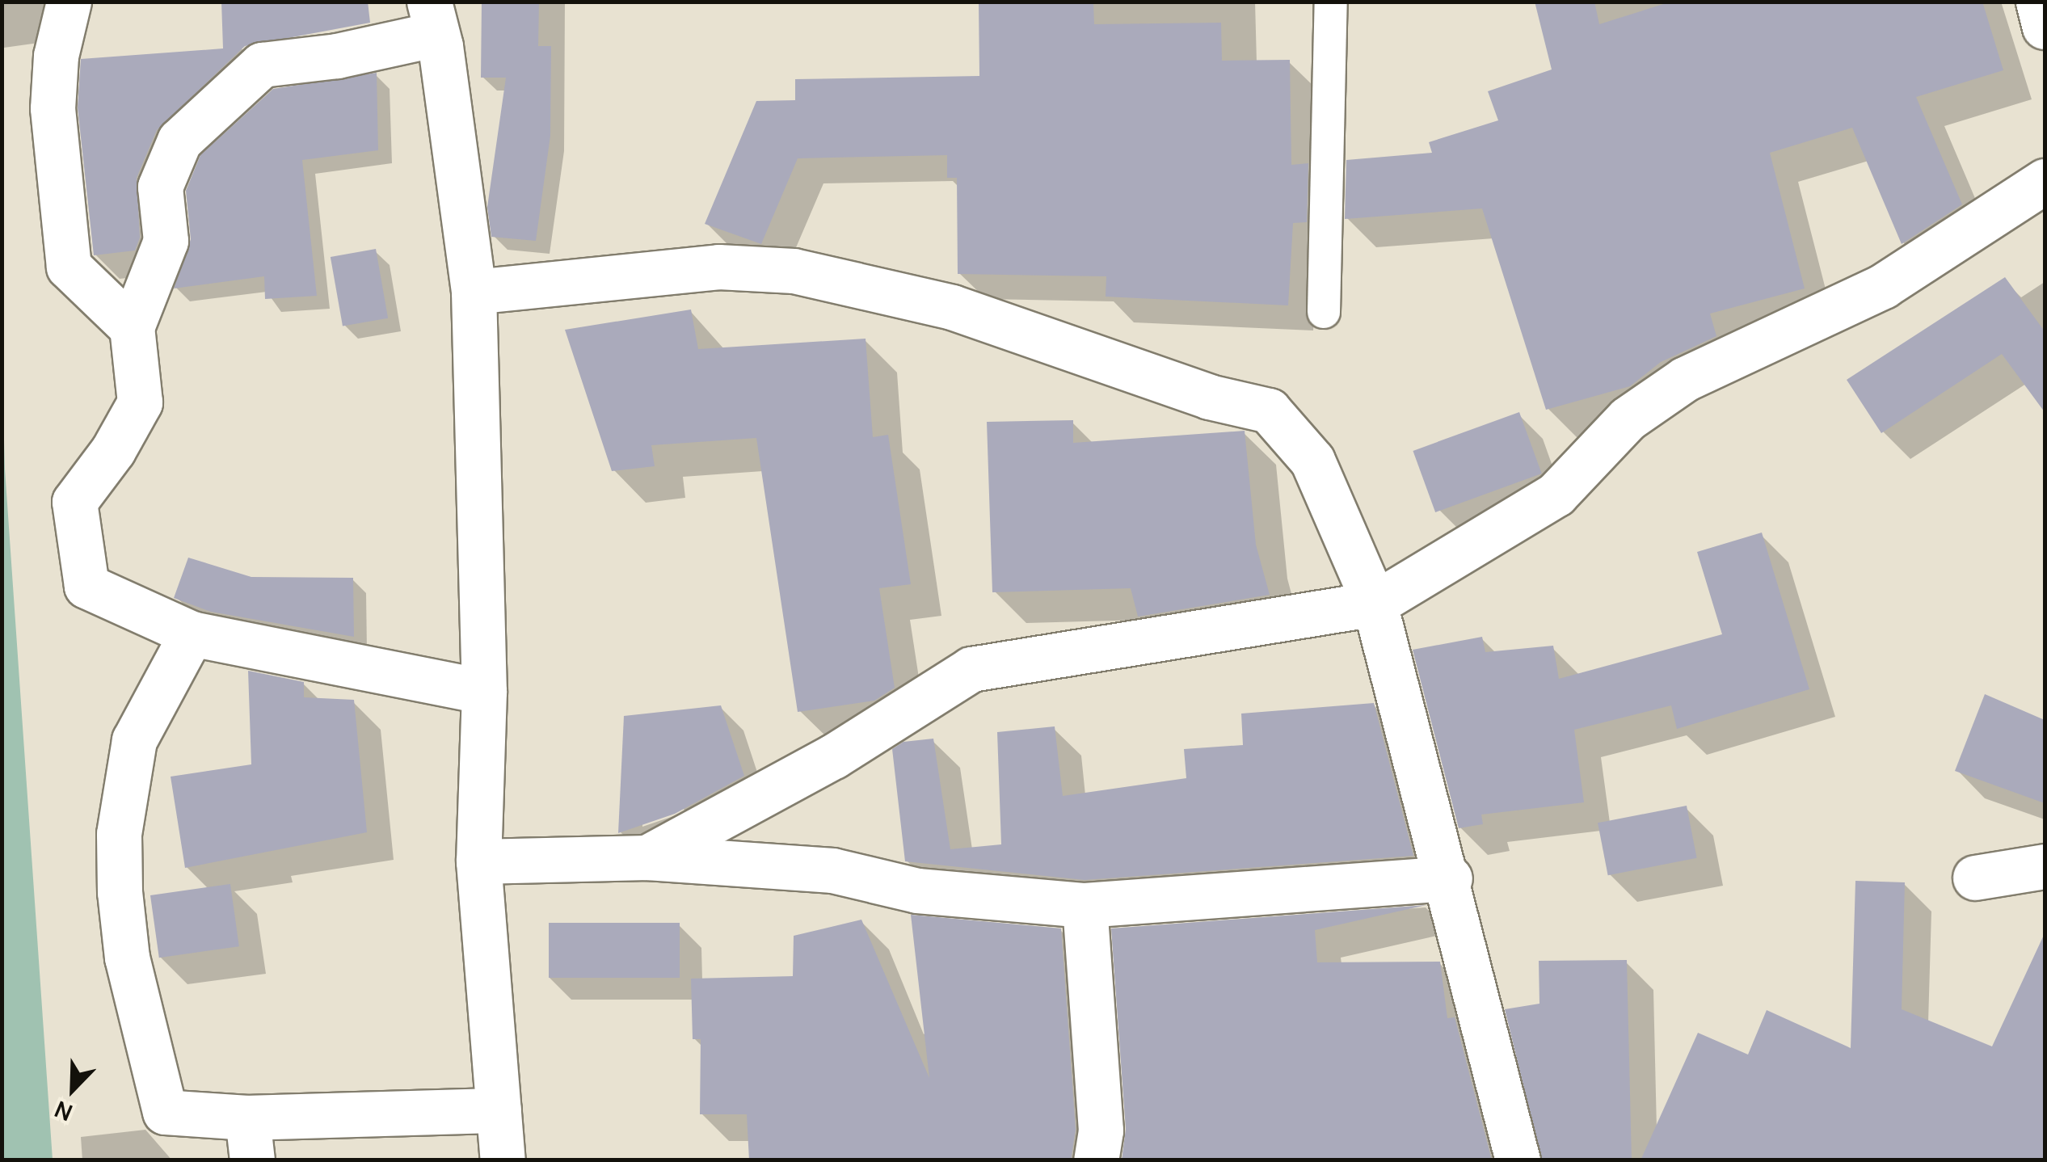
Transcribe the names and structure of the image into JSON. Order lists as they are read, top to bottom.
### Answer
{
  "north": "bottom left"
}
